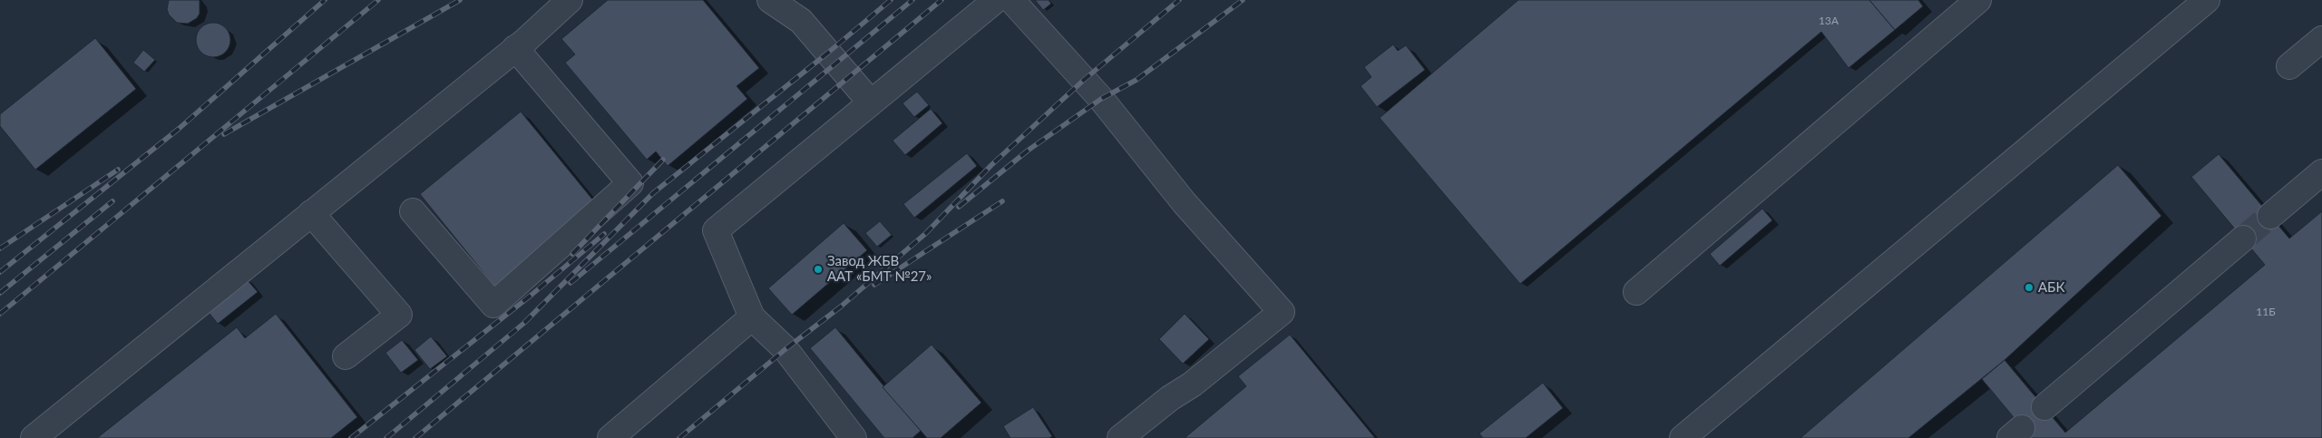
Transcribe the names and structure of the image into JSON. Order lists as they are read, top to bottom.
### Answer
{
  "places": ["Завод ЖБВ ААТ «БМТ №27»", "АБК"],
  "house_numbers": ["13А", "11Б"]
}
